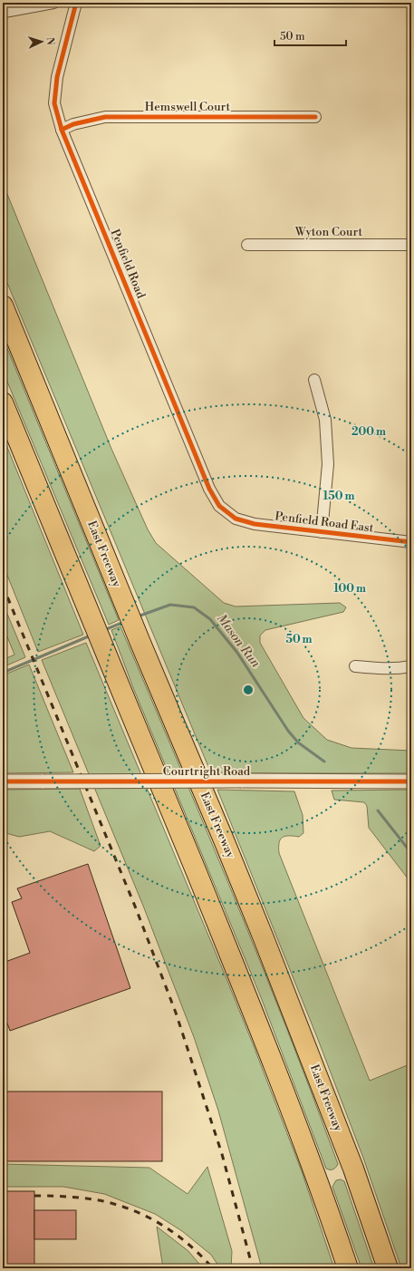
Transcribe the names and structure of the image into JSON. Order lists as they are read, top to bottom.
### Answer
{
  "streets": {
    "highway": ["East Freeway"],
    "street": [
      "Hemswell Court",
      "Wyton Court",
      "Penfield Road",
      "Penfield Road East",
      "Courtright Road"
    ]
  },
  "crossings": [
    ["Hemswell Court", "Penfield Road"],
    ["Penfield Road", "Penfield Road East"]
  ],
  "water": ["Mason Run"],
  "scale_bar": "50 m",
  "north": "right",
  "rings": [
    "200 m",
    "150 m",
    "100 m",
    "50 m"
  ]
}
